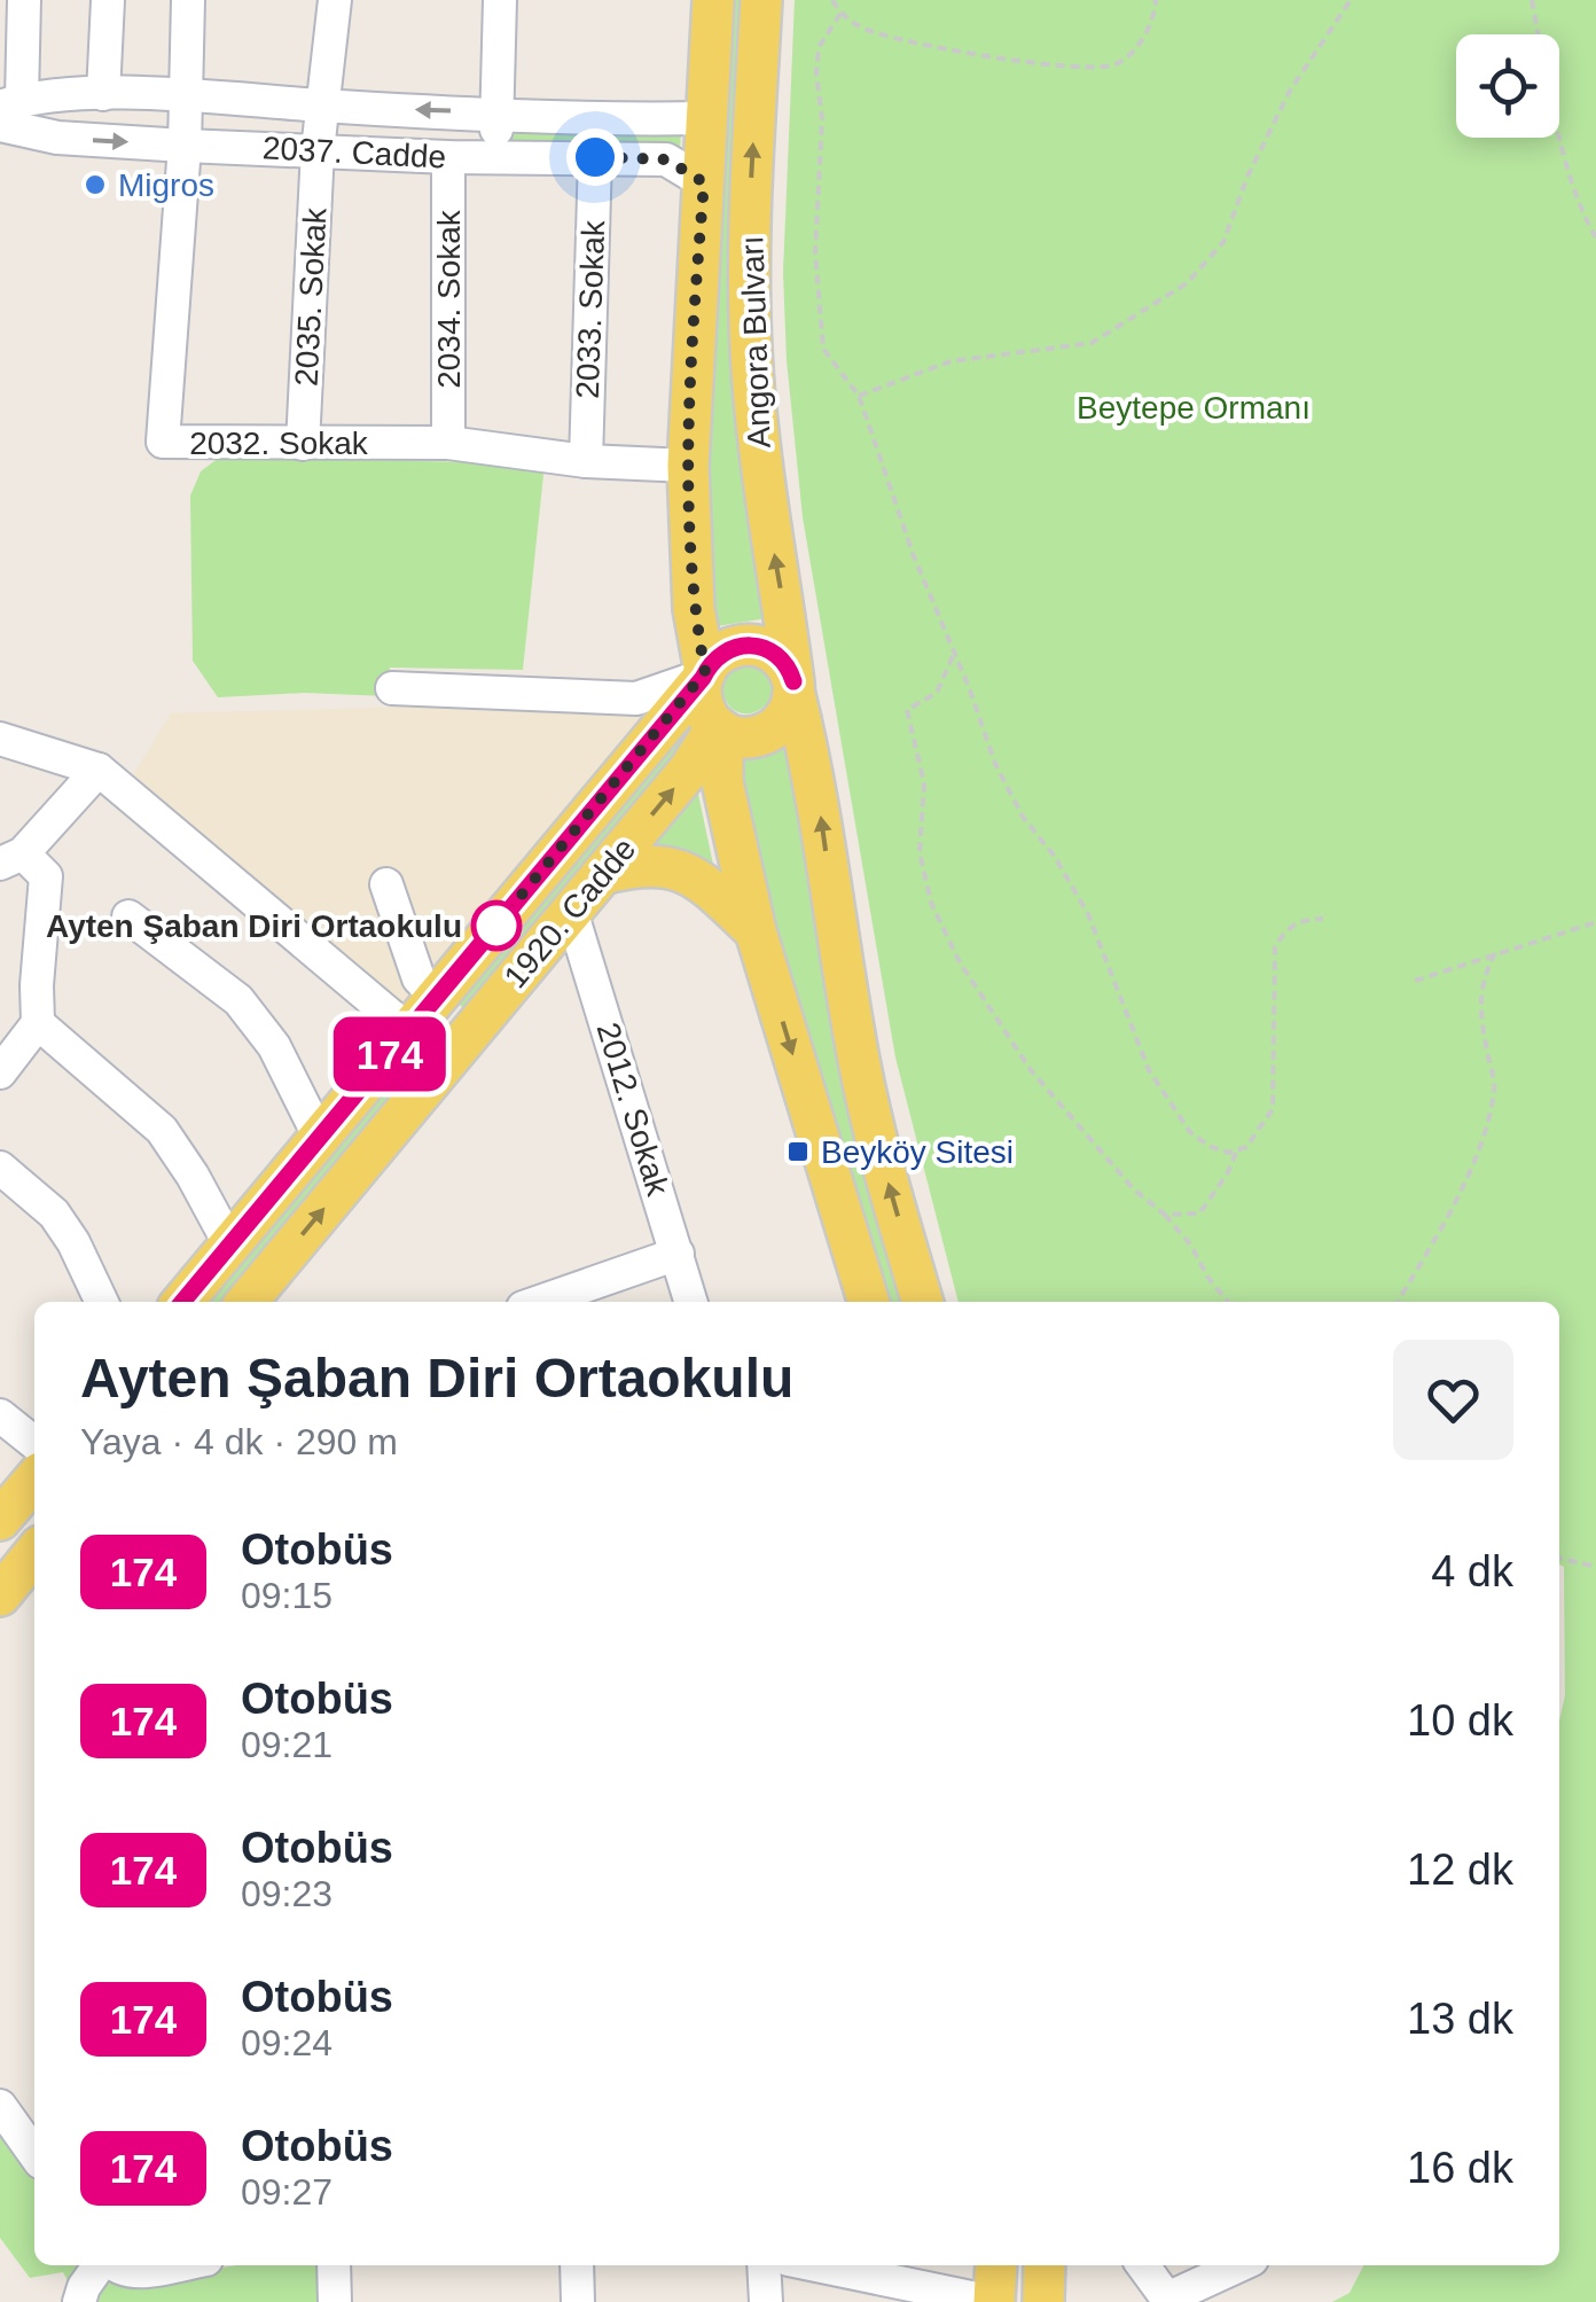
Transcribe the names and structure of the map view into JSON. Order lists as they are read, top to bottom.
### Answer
{
  "streets": {
    "main road": ["Angora Bulvarı", "1920. Cadde"],
    "street": [
      "2037. Cadde",
      "2035. Sokak",
      "2034. Sokak",
      "2033. Sokak",
      "2032. Sokak",
      "2012. Sokak"
    ]
  },
  "crossings": [
    ["2037. Cadde", "2035. Sokak"],
    ["2037. Cadde", "2034. Sokak"],
    ["2037. Cadde", "2033. Sokak"],
    ["2037. Cadde", "Angora Bulvarı"],
    ["2037. Cadde", "2032. Sokak"],
    ["2035. Sokak", "2032. Sokak"],
    ["2034. Sokak", "2032. Sokak"],
    ["2033. Sokak", "2032. Sokak"],
    ["Angora Bulvarı", "2032. Sokak"],
    ["Angora Bulvarı", "1920. Cadde"],
    ["1920. Cadde", "2012. Sokak"]
  ],
  "parks": ["Beytepe Ormanı"],
  "places": {
    "other": ["Migros", "Ayten Şaban Diri Ortaokulu"],
    "transit": ["Beyköy Sitesi"]
  },
  "lines": ["bus line 174"],
  "page": {
    "on_map": "174",
    "heading": ["Ayten Şaban Diri Ortaokulu", "Yaya · 4 dk · 290 m"],
    "list": [
      {
        "mark": "174",
        "name": "Otobüs",
        "note": "09:15",
        "value": "4 dk"
      },
      {
        "mark": "174",
        "name": "Otobüs",
        "note": "09:21",
        "value": "10 dk"
      },
      {
        "mark": "174",
        "name": "Otobüs",
        "note": "09:23",
        "value": "12 dk"
      },
      {
        "mark": "174",
        "name": "Otobüs",
        "note": "09:24",
        "value": "13 dk"
      },
      {
        "mark": "174",
        "name": "Otobüs",
        "note": "09:27",
        "value": "16 dk"
      }
    ]
  }
}
